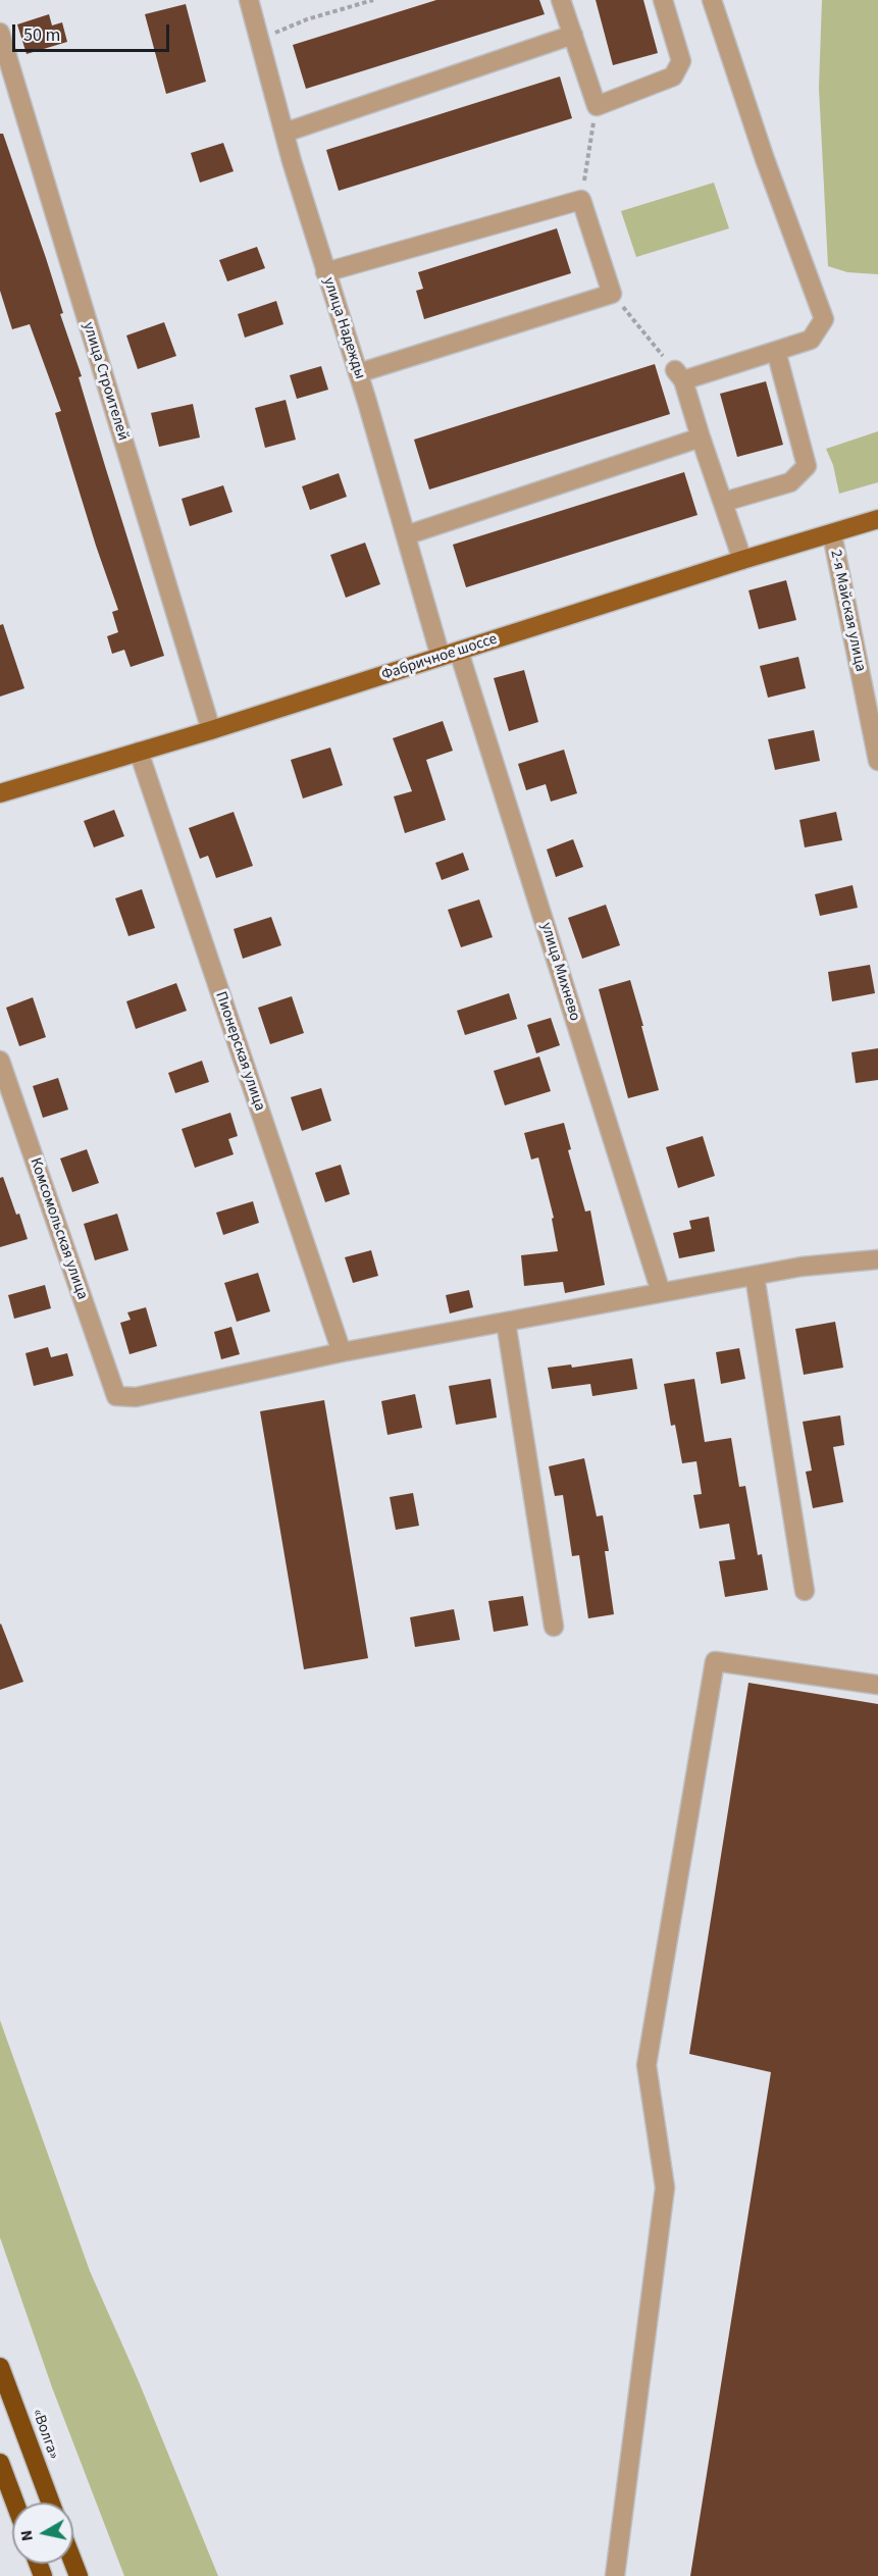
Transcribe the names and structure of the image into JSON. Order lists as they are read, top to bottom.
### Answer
{
  "streets": {
    "highway": ["«Волга»"],
    "main road": ["Фабричное шоссе"],
    "street": [
      "улица Надежды",
      "улица Строителей",
      "2-я Майская улица",
      "улица Михнево",
      "Пионерская улица",
      "Комсомольская улица"
    ]
  },
  "crossings": [
    ["улица Надежды", "Фабричное шоссе"],
    ["улица Строителей", "Фабричное шоссе"],
    ["2-я Майская улица", "Фабричное шоссе"],
    ["Фабричное шоссе", "улица Михнево"],
    ["Фабричное шоссе", "Пионерская улица"],
    ["Пионерская улица", "Комсомольская улица"]
  ],
  "scale_bar": "50 m",
  "north": "left"
}
